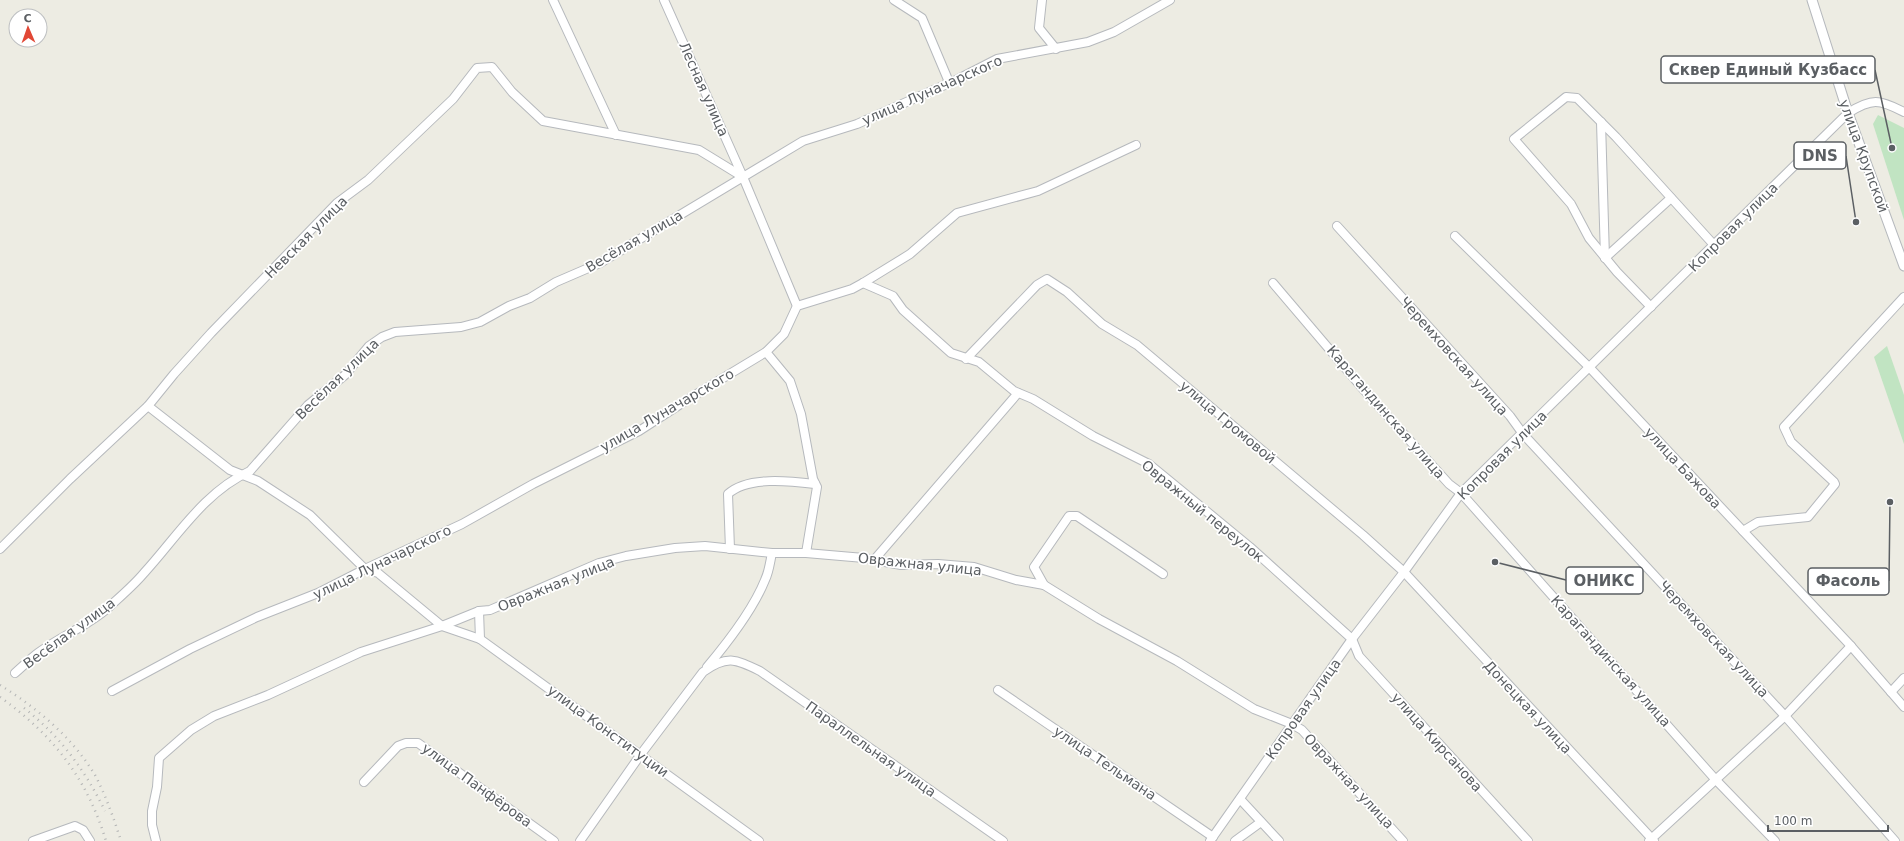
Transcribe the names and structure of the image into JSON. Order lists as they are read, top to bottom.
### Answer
{
  "streets": {
    "street": [
      "Лесная улица",
      "улица Луначарского",
      "улица Крупской",
      "Копровая улица",
      "Невская улица",
      "Весёлая улица",
      "Черемховская улица",
      "Карагандинская улица",
      "улица Громовой",
      "улица Бажова",
      "Овражный переулок",
      "Овражная улица",
      "Донецкая улица",
      "улица Конституции",
      "улица Кирсанова",
      "Параллельная улица",
      "улица Тельмана",
      "улица Панфёрова"
    ]
  },
  "crossings": [
    ["Лесная улица", "улица Луначарского"],
    ["Лесная улица", "Весёлая улица"],
    ["улица Луначарского", "Весёлая улица"],
    ["улица Крупской", "Копровая улица"],
    ["Копровая улица", "Черемховская улица"],
    ["Копровая улица", "Карагандинская улица"],
    ["Копровая улица", "улица Громовой"],
    ["Копровая улица", "улица Бажова"],
    ["Копровая улица", "Овражный переулок"],
    ["Копровая улица", "Овражная улица"],
    ["Копровая улица", "Донецкая улица"],
    ["Копровая улица", "улица Кирсанова"],
    ["Копровая улица", "улица Тельмана"],
    ["улица Громовой", "Овражный переулок"],
    ["улица Громовой", "Донецкая улица"],
    ["Овражный переулок", "улица Кирсанова"],
    ["Овражная улица", "улица Конституции"]
  ],
  "places": [
    "Сквер Единый Кузбасс",
    "DNS",
    "Фасоль",
    "ОНИКС"
  ],
  "scale_bar": "100 m",
  "north": "top"
}
